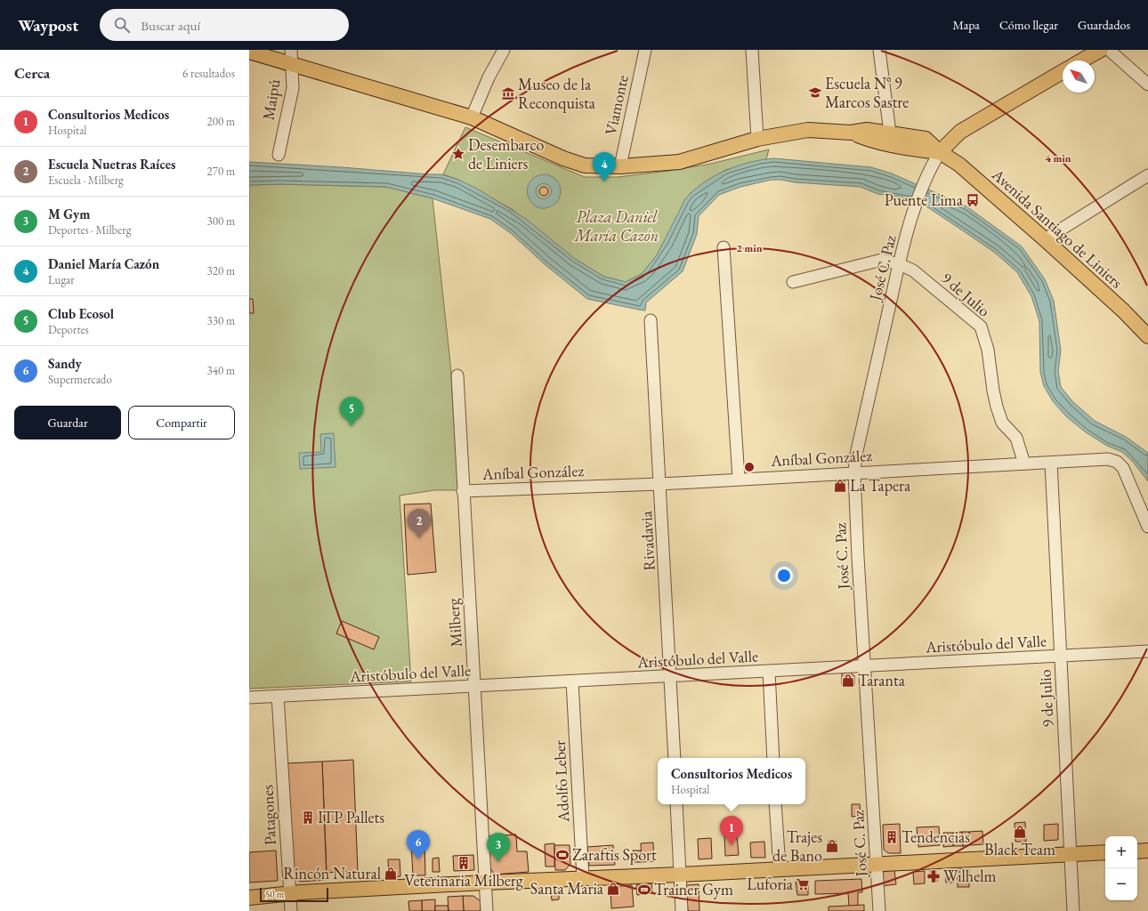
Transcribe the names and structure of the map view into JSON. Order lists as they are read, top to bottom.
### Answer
{
  "streets": {
    "main road": ["Avenida Santiago de Liniers"],
    "street": [
      "Maipú",
      "Viamonte",
      "José C. Paz",
      "9 de Julio",
      "Aníbal González",
      "Rivadavia",
      "Milberg",
      "Aristóbulo del Valle",
      "Adolfo Leber",
      "Patagones"
    ]
  },
  "crossings": [
    ["Maipú", "Avenida Santiago de Liniers"],
    ["Viamonte", "Avenida Santiago de Liniers"],
    ["Avenida Santiago de Liniers", "José C. Paz"],
    ["José C. Paz", "9 de Julio"],
    ["José C. Paz", "Aníbal González"],
    ["José C. Paz", "Aristóbulo del Valle"],
    ["9 de Julio", "Aníbal González"],
    ["9 de Julio", "Aristóbulo del Valle"],
    ["Aníbal González", "Rivadavia"],
    ["Aníbal González", "Milberg"],
    ["Rivadavia", "Aristóbulo del Valle"],
    ["Milberg", "Aristóbulo del Valle"],
    ["Aristóbulo del Valle", "Adolfo Leber"],
    ["Aristóbulo del Valle", "Patagones"]
  ],
  "parks": ["Plaza Daniel María Cazón"],
  "places": {
    "school or university": ["Escuela N° 9 Marcos Sastre"],
    "museum": ["Museo de la Reconquista"],
    "place": ["Desembarco de Liniers"],
    "bus stop": ["Puente Lima"],
    "shop": [
      "La Tapera",
      "Taranta",
      "Black Team",
      "Trajes de Bano",
      "Rincón Natural",
      "Santa Maria"
    ],
    "building": ["ITP Pallets", "Tendencias", "Veterinaria Milberg"],
    "sports": ["Zaraftis Sport", "Trainer Gym"],
    "pharmacy": ["Wilhelm"],
    "supermarket": ["Luforia"]
  },
  "scale_bar": "50 m",
  "north": "top left",
  "page": {
    "header": "Waypost",
    "search": "Buscar aquí",
    "nav": ["Mapa", "Cómo llegar", "Guardados"],
    "heading": ["Cerca", "6 resultados"],
    "list": [
      {
        "mark": "1",
        "name": "Consultorios Medicos",
        "note": "Hospital",
        "value": "200 m"
      },
      {
        "mark": "2",
        "name": "Escuela Nuetras Raíces",
        "note": "Escuela · Milberg",
        "value": "270 m"
      },
      {
        "mark": "3",
        "name": "M Gym",
        "note": "Deportes · Milberg",
        "value": "300 m"
      },
      {
        "mark": "4",
        "name": "Daniel María Cazón",
        "note": "Lugar",
        "value": "320 m"
      },
      {
        "mark": "5",
        "name": "Club Ecosol",
        "note": "Deportes",
        "value": "330 m"
      },
      {
        "mark": "6",
        "name": "Sandy",
        "note": "Supermercado",
        "value": "340 m"
      }
    ],
    "pins": [
      "4",
      "5",
      "2",
      "1",
      "6",
      "3"
    ],
    "buttons": ["Guardar", "Compartir"],
    "popup": ["Consultorios Medicos", "Hospital"],
    "map_buttons": ["+", "−"],
    "scale": "50 m"
  },
  "rings": ["4 min", "2 min"]
}
